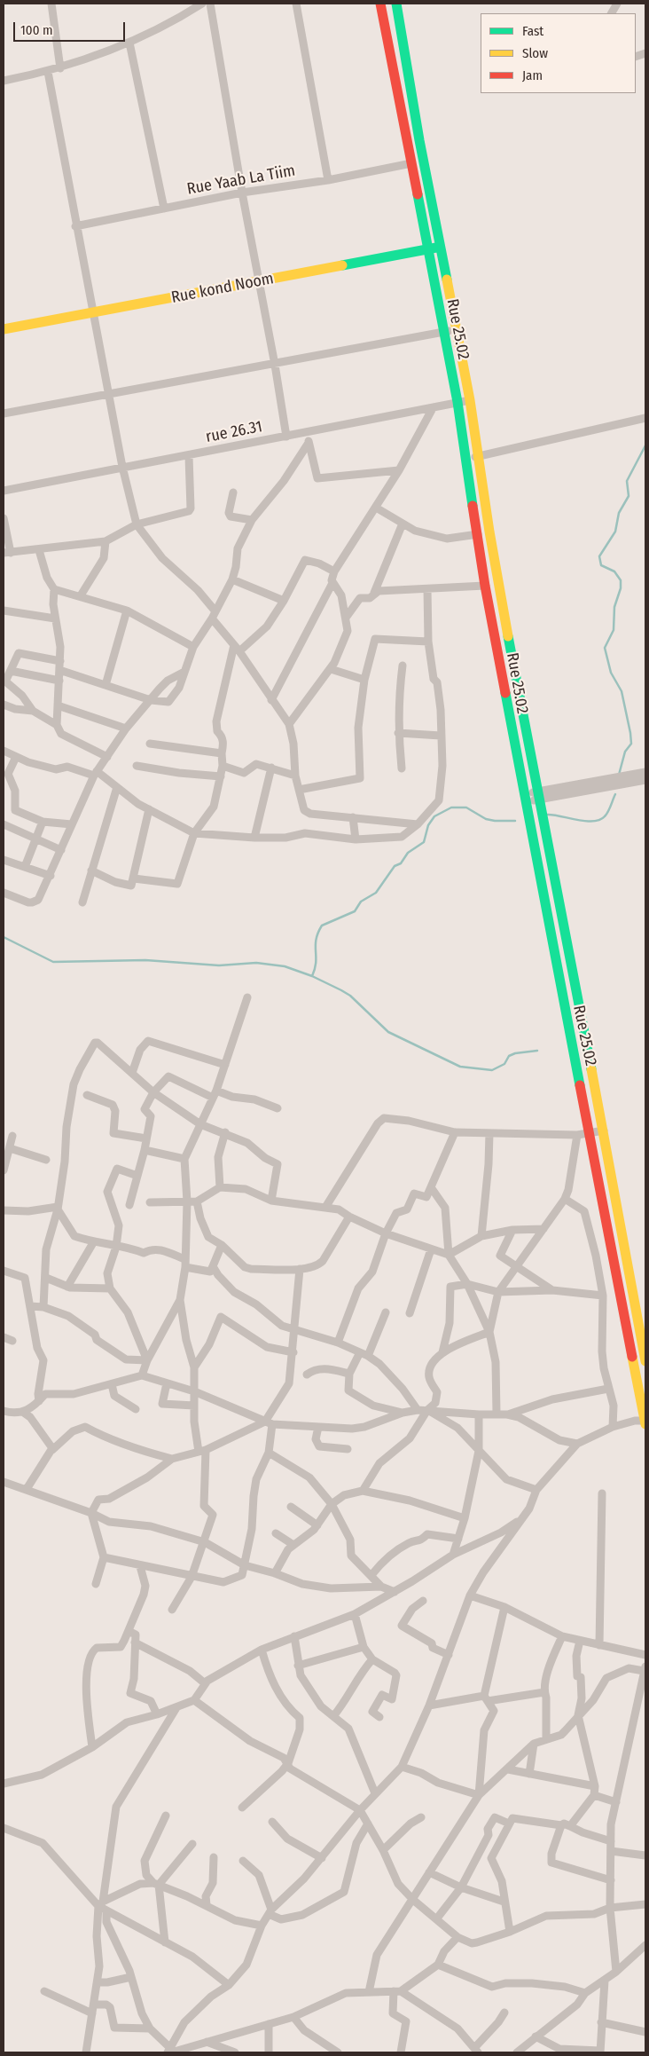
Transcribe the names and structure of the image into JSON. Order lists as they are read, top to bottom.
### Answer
{
  "streets": {
    "main road": ["Rue kond Noom", "Rue 25.02"],
    "street": ["Rue Yaab La Tiim", "rue 26.31"]
  },
  "crossings": [
    ["Rue Yaab La Tiim", "Rue 25.02"],
    ["Rue kond Noom", "Rue 25.02"],
    ["Rue 25.02", "rue 26.31"]
  ],
  "legend": ["Fast", "Slow", "Jam"],
  "scale_bar": "100 m"
}
